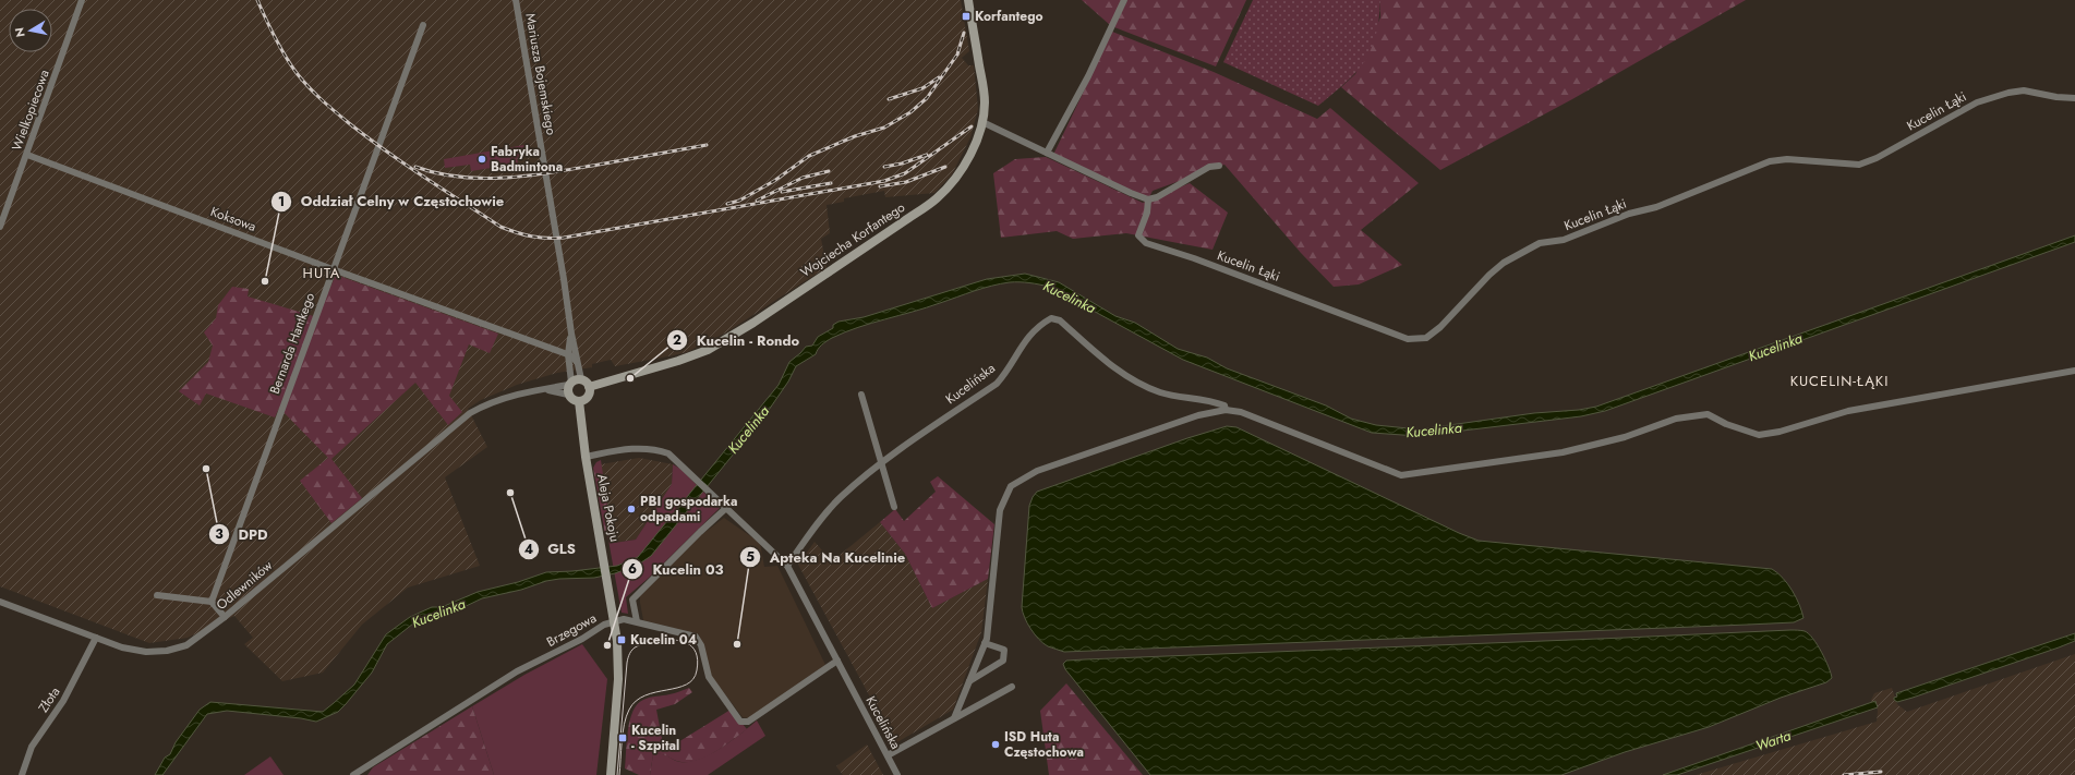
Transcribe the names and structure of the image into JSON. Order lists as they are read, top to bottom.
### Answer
{
  "streets": {
    "street": [
      "Mariusza Bojemskiego",
      "Wielkopiecowa",
      "Kucelin Łąki",
      "Koksowa",
      "Wojciecha Korfantego",
      "Bernarda Hantkego",
      "Kucelińska",
      "Aleja Pokoju",
      "Odlewników",
      "Brzegowa",
      "Złota"
    ]
  },
  "crossings": [
    ["Mariusza Bojemskiego", "Koksowa"],
    ["Mariusza Bojemskiego", "Wojciecha Korfantego"],
    ["Mariusza Bojemskiego", "Aleja Pokoju"],
    ["Mariusza Bojemskiego", "Odlewników"],
    ["Wielkopiecowa", "Koksowa"],
    ["Koksowa", "Bernarda Hantkego"],
    ["Wojciecha Korfantego", "Aleja Pokoju"],
    ["Wojciecha Korfantego", "Odlewników"],
    ["Kucelińska", "Aleja Pokoju"],
    ["Kucelińska", "Brzegowa"],
    ["Aleja Pokoju", "Odlewników"],
    ["Aleja Pokoju", "Brzegowa"],
    ["Odlewników", "Złota"]
  ],
  "districts": ["HUTA", "KUCELIN-ŁĄKI"],
  "water": ["Kucelinka", "Warta"],
  "places": {
    "transit": ["Korfantego", "Kucelin 04", "Kucelin - Szpital"],
    "other": [
      "Fabryka Badmintona",
      "Oddział Celny w Częstochowie",
      "Kucelin - Rondo",
      "DPD",
      "GLS",
      "PBI gospodarka odpadami",
      "Apteka Na Kucelinie",
      "Kucelin 03",
      "ISD Huta Częstochowa"
    ]
  },
  "north": "left"
}
